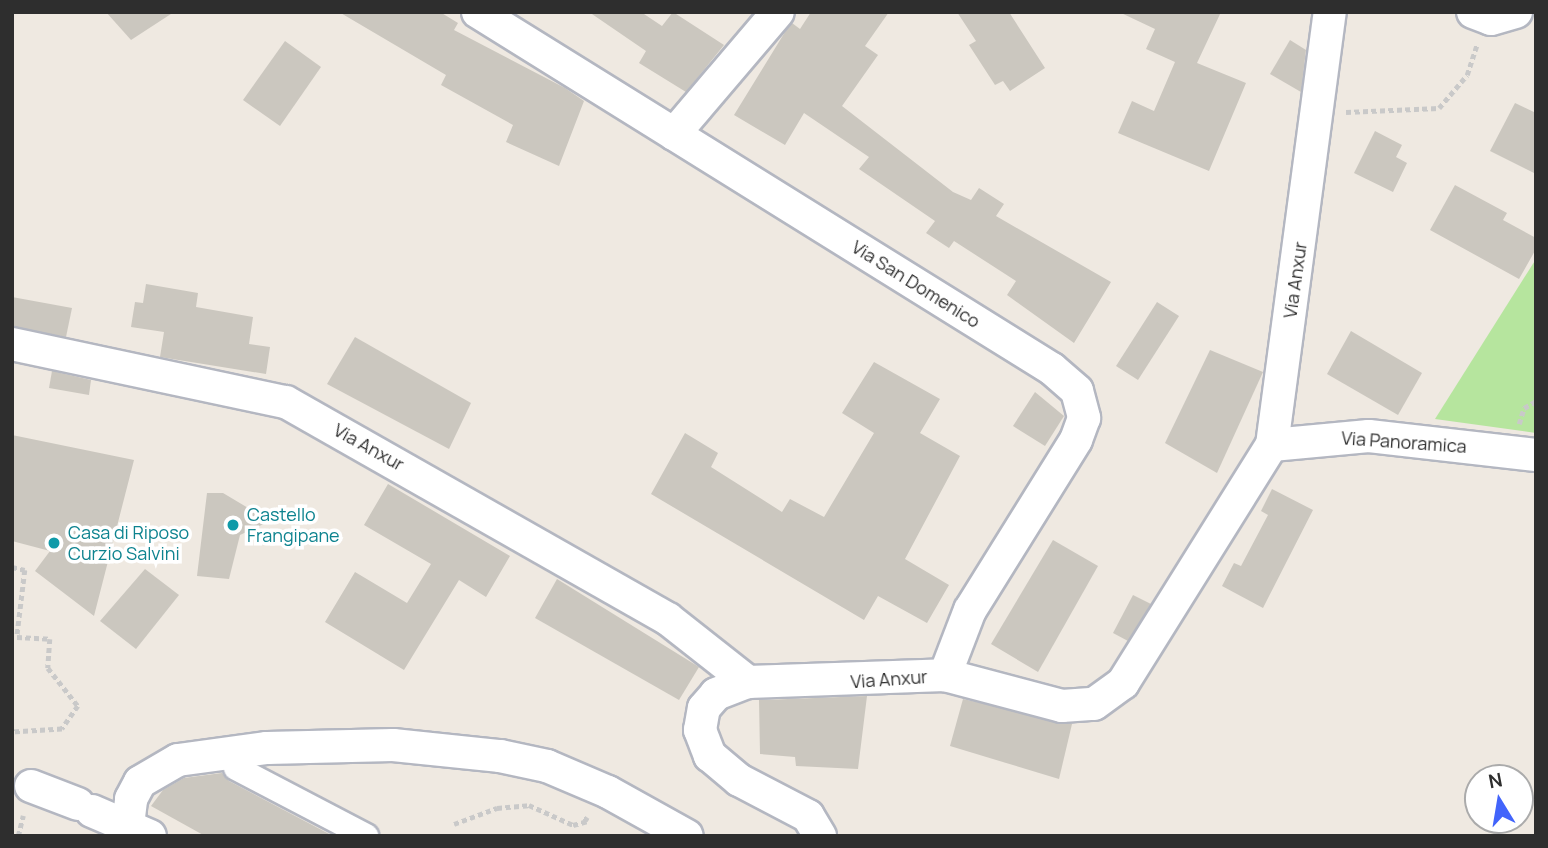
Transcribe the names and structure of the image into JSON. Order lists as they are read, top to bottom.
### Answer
{
  "streets": {
    "street": ["Via Anxur", "Via San Domenico", "Via Panoramica"]
  },
  "crossings": [
    ["Via Anxur", "Via San Domenico"],
    ["Via Anxur", "Via Panoramica"]
  ],
  "places": ["Castello Frangipane", "Casa di Riposo Curzio Salvini"],
  "north": "top"
}
